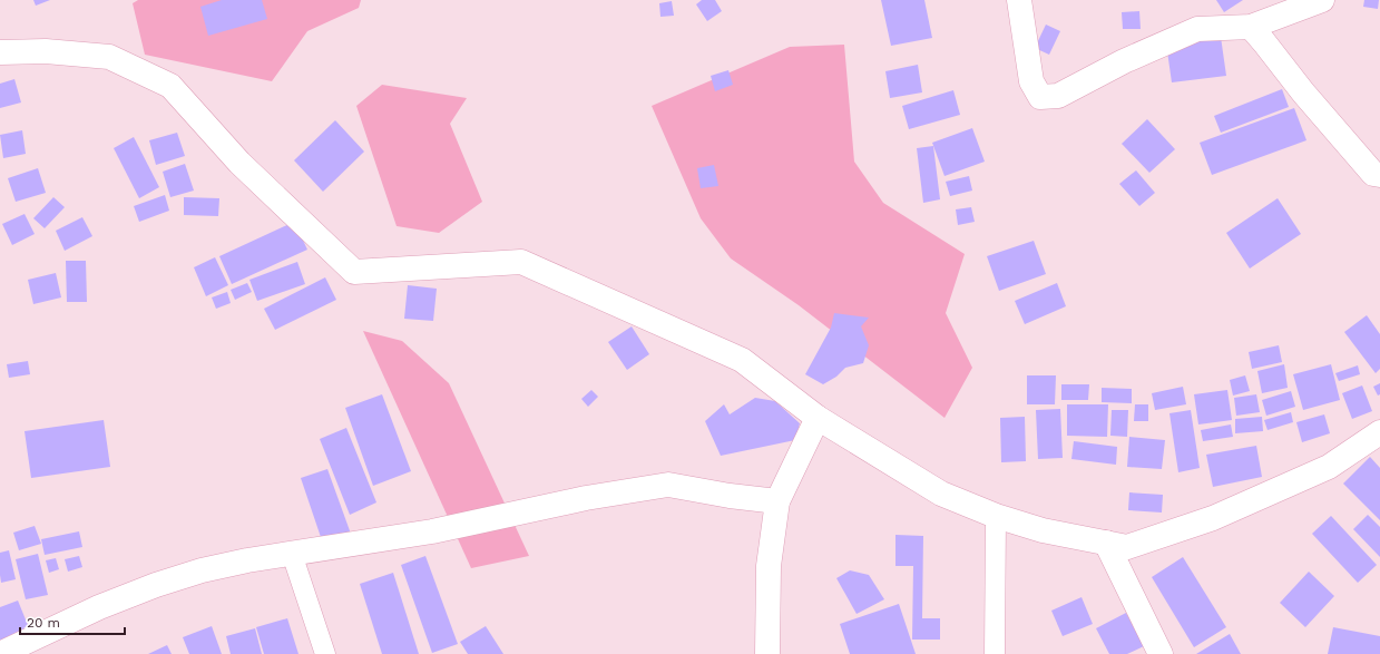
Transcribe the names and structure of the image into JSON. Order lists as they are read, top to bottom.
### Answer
{
  "scale_bar": "20 m"
}
